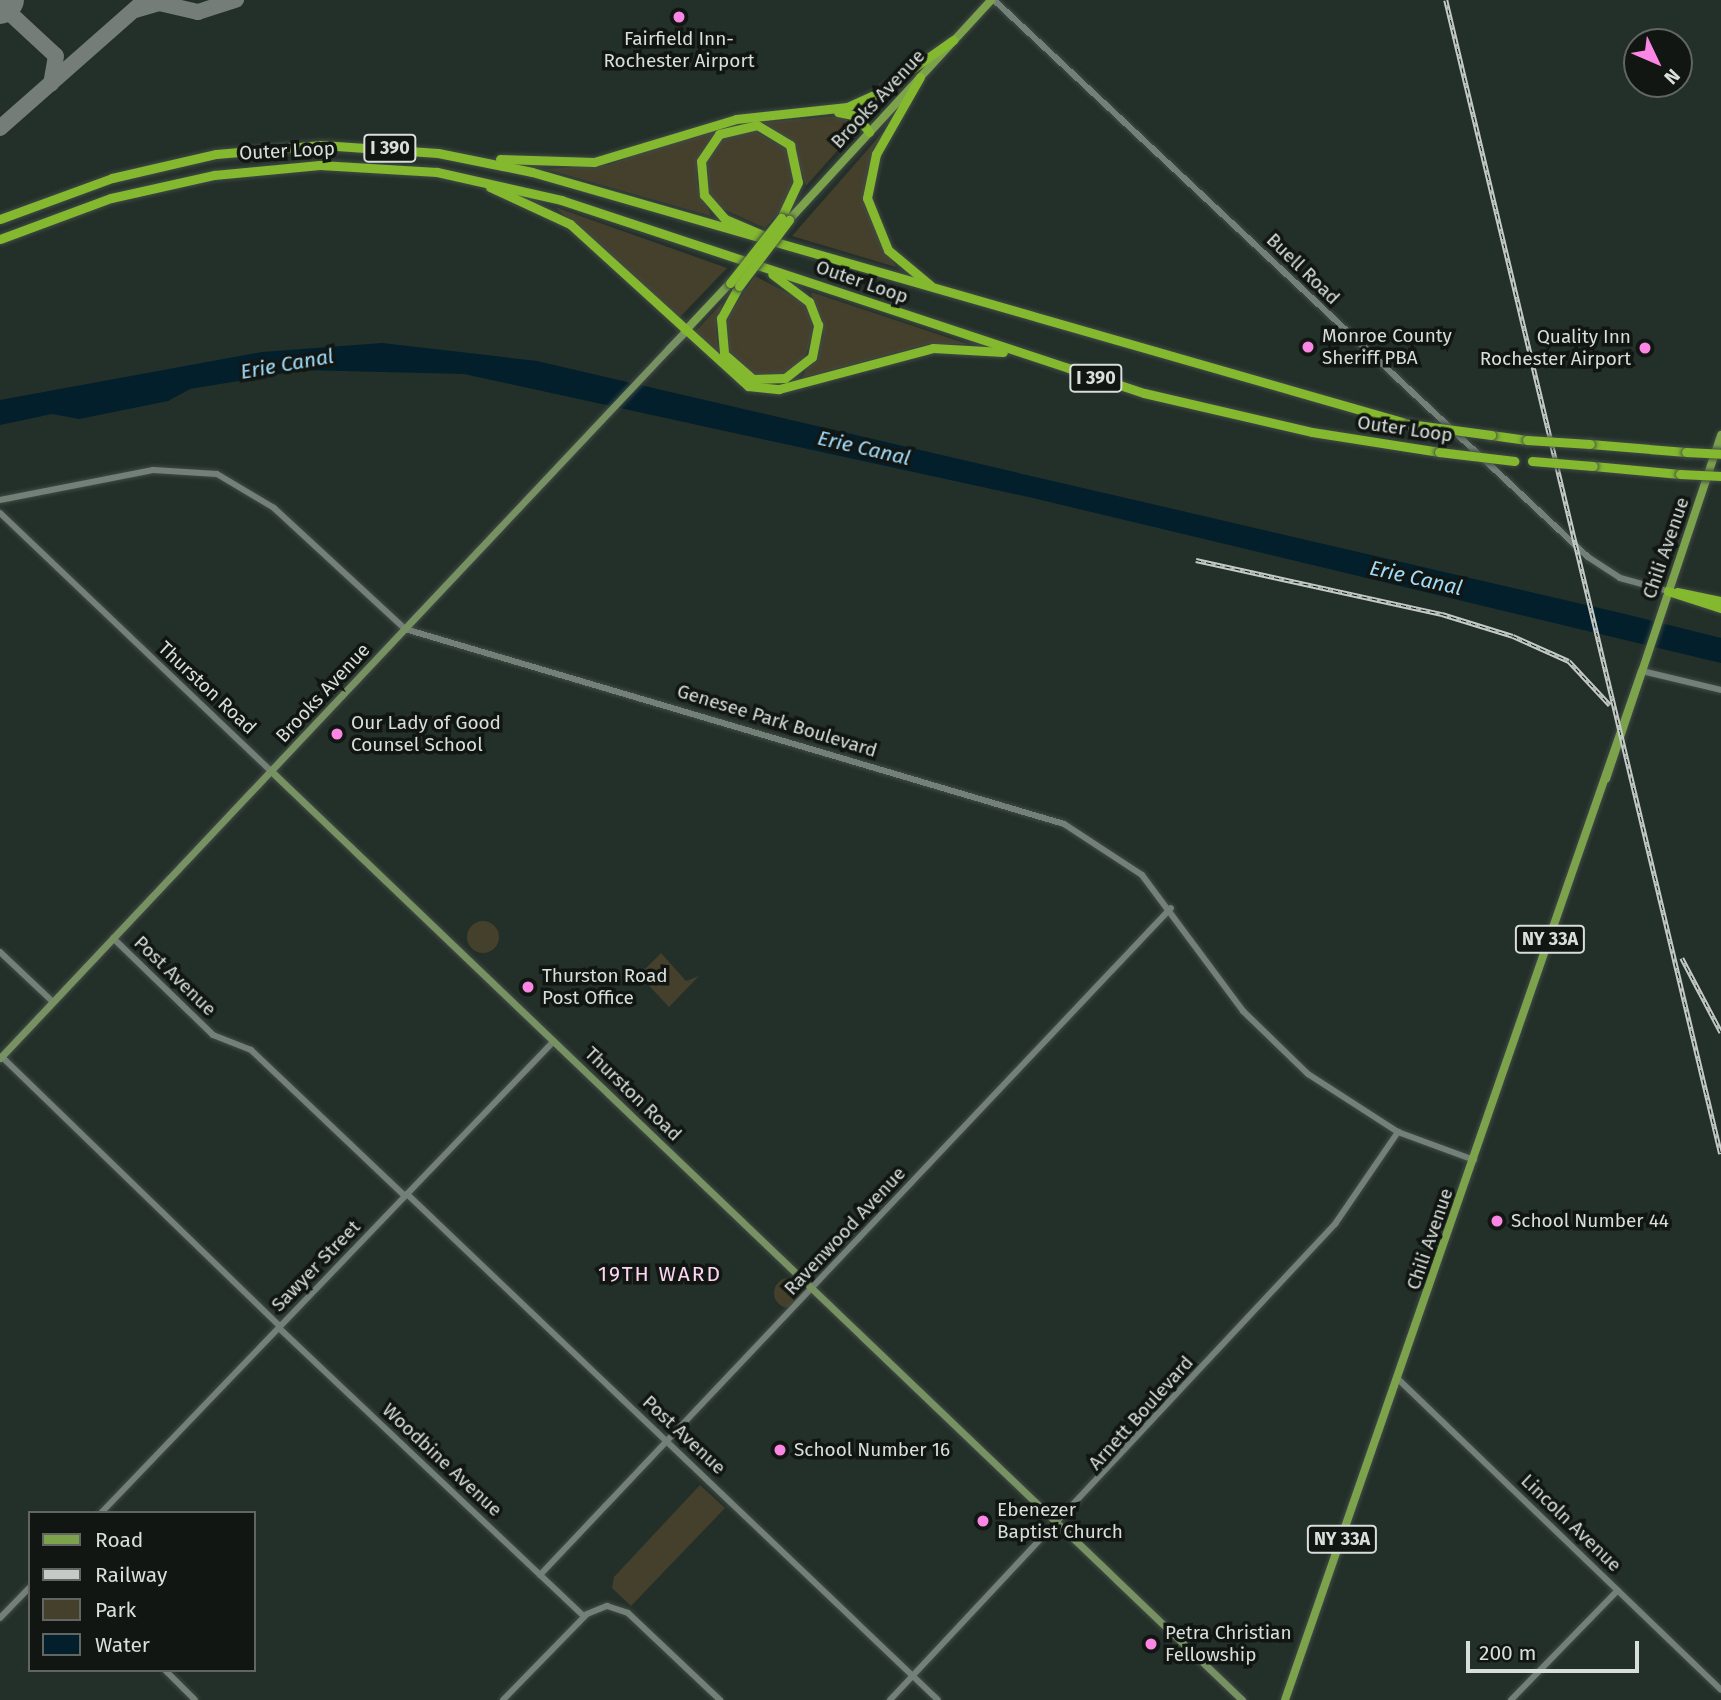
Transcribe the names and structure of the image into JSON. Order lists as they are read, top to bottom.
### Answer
{
  "streets": {
    "highway": ["I 390", "Outer Loop"],
    "main road": [
      "Brooks Avenue",
      "Chili Avenue",
      "Thurston Road",
      "NY 33A"
    ],
    "street": [
      "Buell Road",
      "Genesee Park Boulevard",
      "Post Avenue",
      "Ravenwood Avenue",
      "Sawyer Street",
      "Arnett Boulevard",
      "Woodbine Avenue",
      "Lincoln Avenue"
    ]
  },
  "crossings": [
    ["Brooks Avenue", "Buell Road"],
    ["Brooks Avenue", "Thurston Road"],
    ["Brooks Avenue", "Genesee Park Boulevard"],
    ["Brooks Avenue", "Post Avenue"],
    ["Brooks Avenue", "Woodbine Avenue"],
    ["Buell Road", "Chili Avenue"],
    ["Chili Avenue", "Genesee Park Boulevard"],
    ["Chili Avenue", "Lincoln Avenue"],
    ["Thurston Road", "Ravenwood Avenue"],
    ["Thurston Road", "Sawyer Street"],
    ["Thurston Road", "Arnett Boulevard"],
    ["Genesee Park Boulevard", "Ravenwood Avenue"],
    ["Genesee Park Boulevard", "Arnett Boulevard"],
    ["Post Avenue", "Ravenwood Avenue"],
    ["Post Avenue", "Sawyer Street"],
    ["Post Avenue", "Arnett Boulevard"],
    ["Ravenwood Avenue", "Woodbine Avenue"],
    ["Sawyer Street", "Woodbine Avenue"]
  ],
  "districts": ["19TH WARD"],
  "water": ["Erie Canal"],
  "places": [
    "Fairfield Inn- Rochester Airport",
    "Monroe County Sheriff PBA",
    "Quality Inn Rochester Airport",
    "Our Lady of Good Counsel School",
    "Thurston Road Post Office",
    "School Number 44",
    "School Number 16",
    "Ebenezer Baptist Church",
    "Petra Christian Fellowship"
  ],
  "legend": [
    "Road",
    "Railway",
    "Park",
    "Water"
  ],
  "scale_bar": "200 m",
  "north": "bottom right"
}
